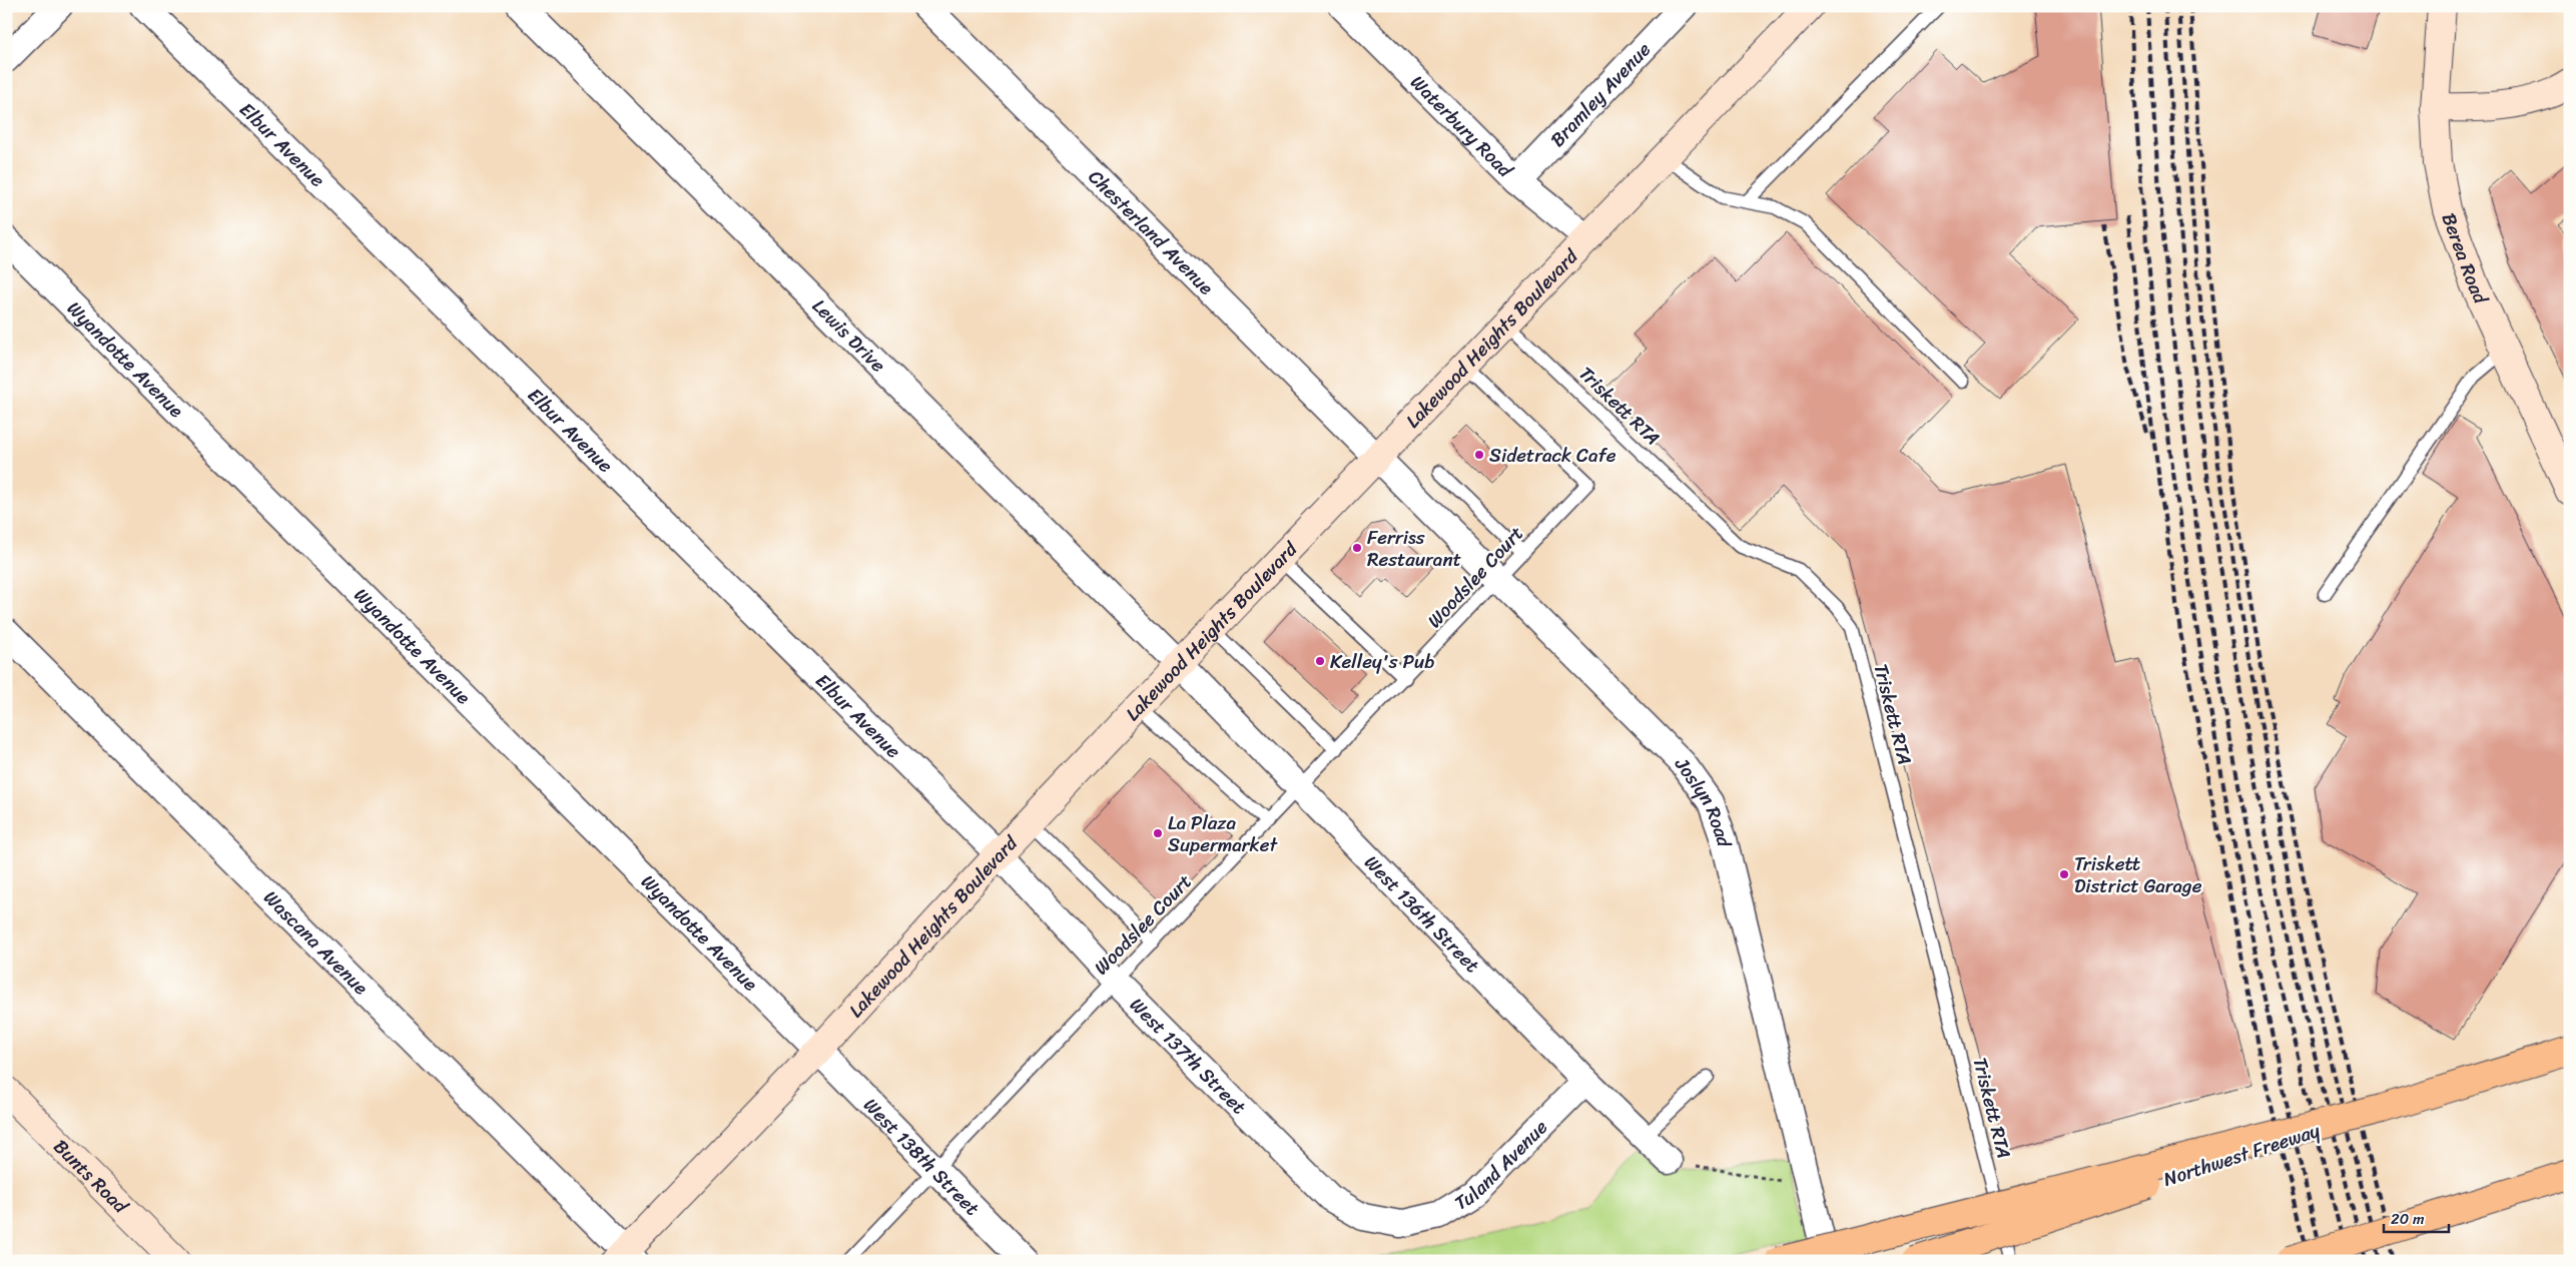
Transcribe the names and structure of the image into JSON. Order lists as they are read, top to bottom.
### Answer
{
  "streets": {
    "highway": ["Northwest Freeway"],
    "main road": ["Berea Road", "Lakewood Heights Boulevard", "Bunts Road"],
    "street": [
      "Bramley Avenue",
      "Waterbury Road",
      "Elbur Avenue",
      "Chesterland Avenue",
      "Lewis Drive",
      "Wyandotte Avenue",
      "Joslyn Road",
      "West 136th Street",
      "Wascana Avenue",
      "West 137th Street",
      "West 138th Street",
      "Tuland Avenue"
    ],
    "lane": ["Triskett RTA", "Woodslee Court"]
  },
  "crossings": [
    ["Bramley Avenue", "Waterbury Road"],
    ["Waterbury Road", "Lakewood Heights Boulevard"],
    ["Elbur Avenue", "Lakewood Heights Boulevard"],
    ["Elbur Avenue", "West 137th Street"],
    ["Chesterland Avenue", "Lakewood Heights Boulevard"],
    ["Chesterland Avenue", "Joslyn Road"],
    ["Lewis Drive", "Lakewood Heights Boulevard"],
    ["Lewis Drive", "West 136th Street"],
    ["Lakewood Heights Boulevard", "Wyandotte Avenue"],
    ["Lakewood Heights Boulevard", "Triskett RTA"],
    ["Lakewood Heights Boulevard", "Woodslee Court"],
    ["Lakewood Heights Boulevard", "Joslyn Road"],
    ["Lakewood Heights Boulevard", "West 136th Street"],
    ["Lakewood Heights Boulevard", "Wascana Avenue"],
    ["Lakewood Heights Boulevard", "West 137th Street"],
    ["Lakewood Heights Boulevard", "West 138th Street"],
    ["Wyandotte Avenue", "West 138th Street"],
    ["Woodslee Court", "Joslyn Road"],
    ["Woodslee Court", "West 136th Street"],
    ["Woodslee Court", "West 137th Street"],
    ["Woodslee Court", "West 138th Street"],
    ["West 136th Street", "Tuland Avenue"],
    ["West 137th Street", "Tuland Avenue"]
  ],
  "places": [
    "Sidetrack Cafe",
    "Ferriss Restaurant",
    "Kelley's Pub",
    "La Plaza Supermarket",
    "Triskett District Garage"
  ],
  "scale_bar": "20 m"
}
